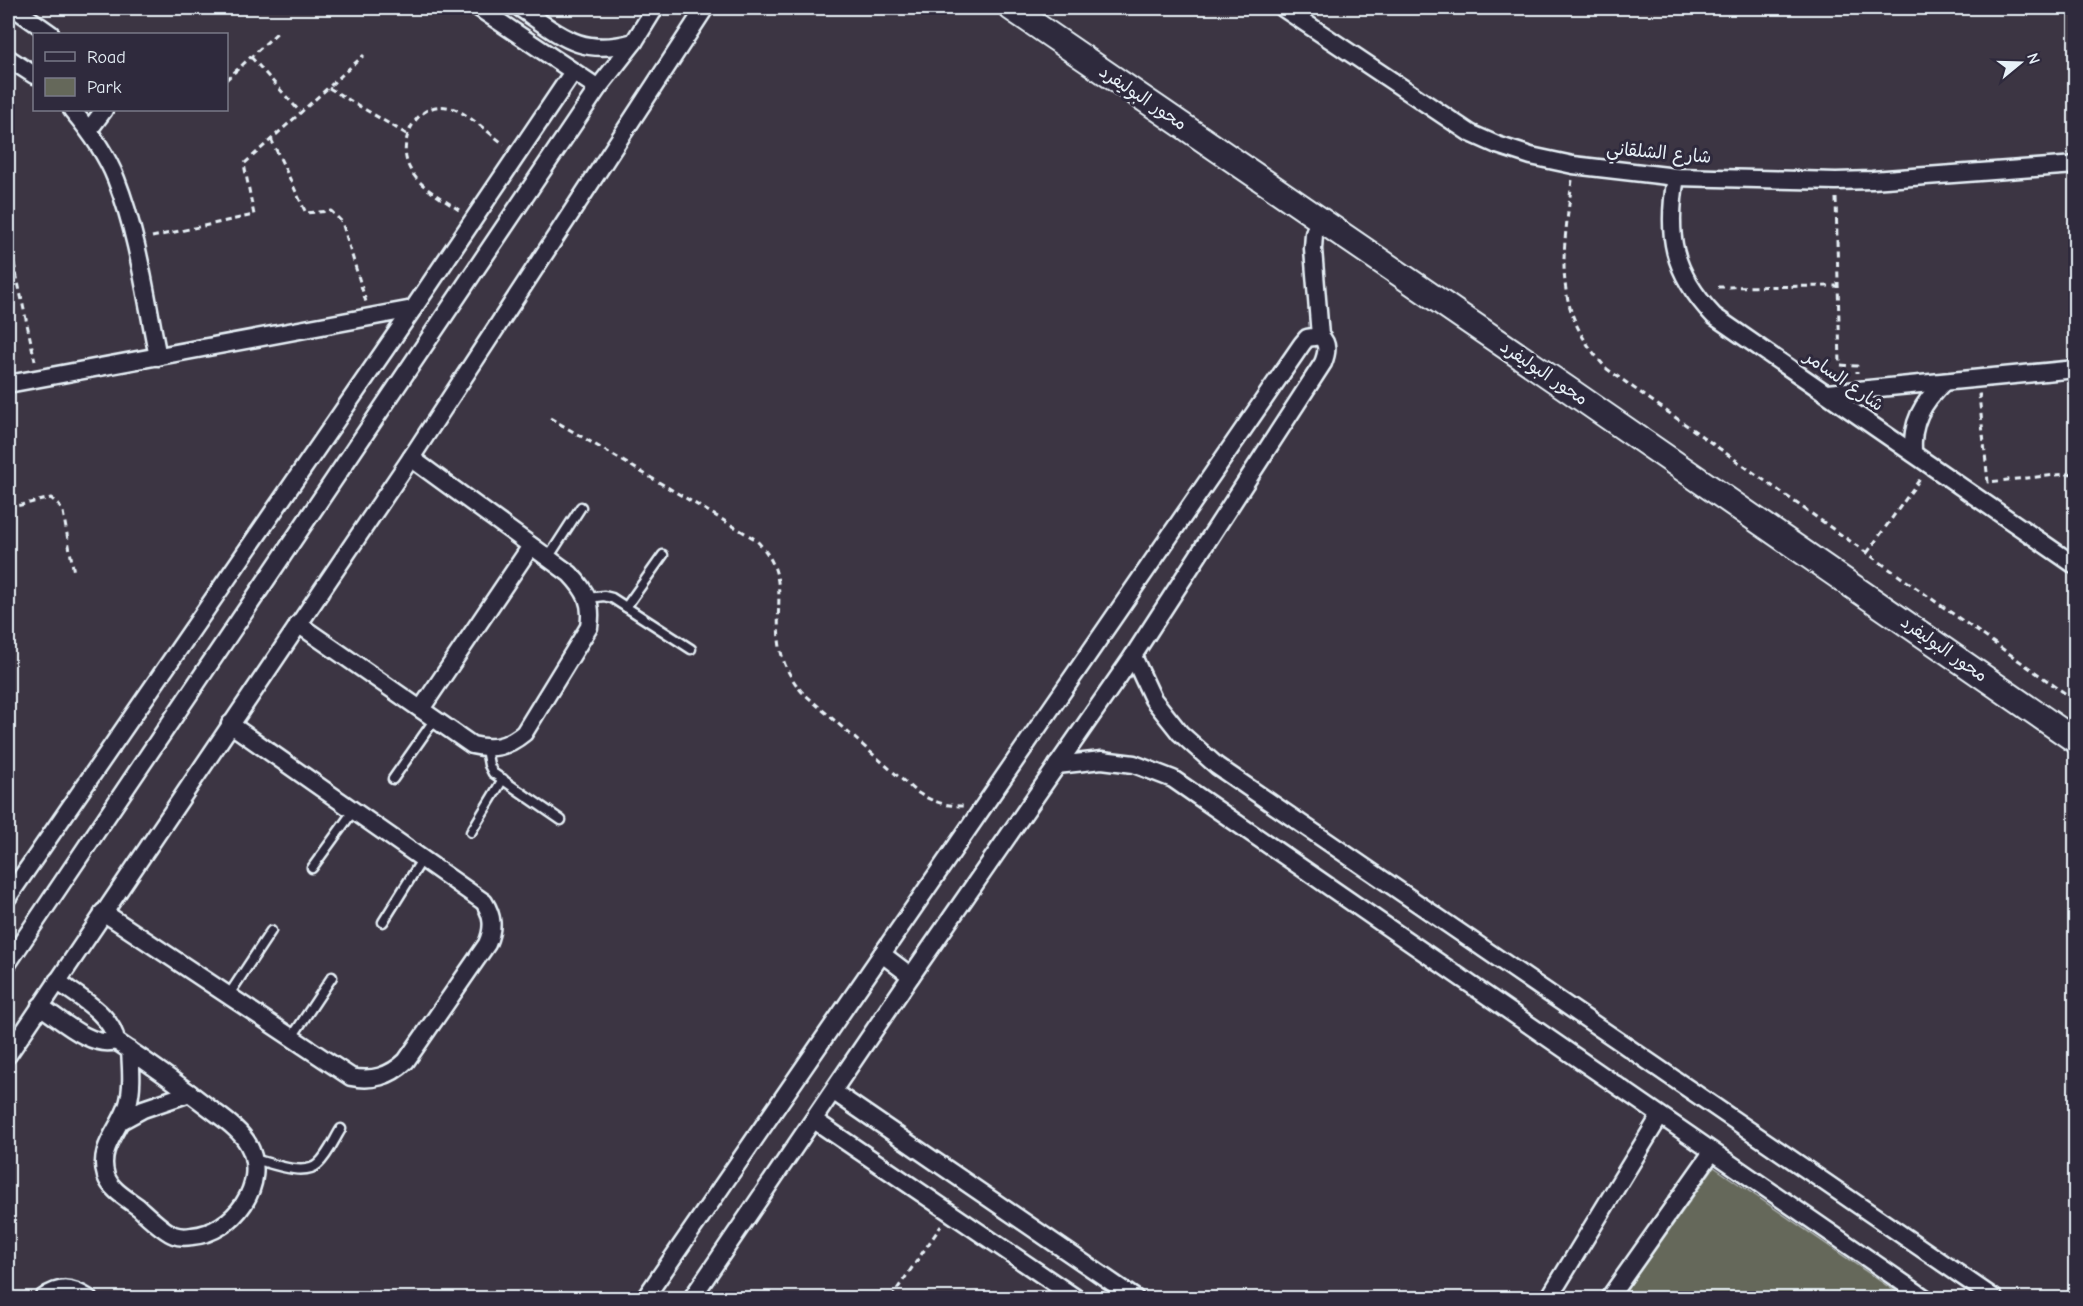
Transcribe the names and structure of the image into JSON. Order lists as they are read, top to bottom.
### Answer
{
  "streets": {
    "street": ["محور البوليفرد", "شارع الشلقاني", "شارع السامر"]
  },
  "crossings": [
    ["شارع الشلقاني", "شارع السامر"]
  ],
  "legend": ["Road", "Park"],
  "north": "right"
}
